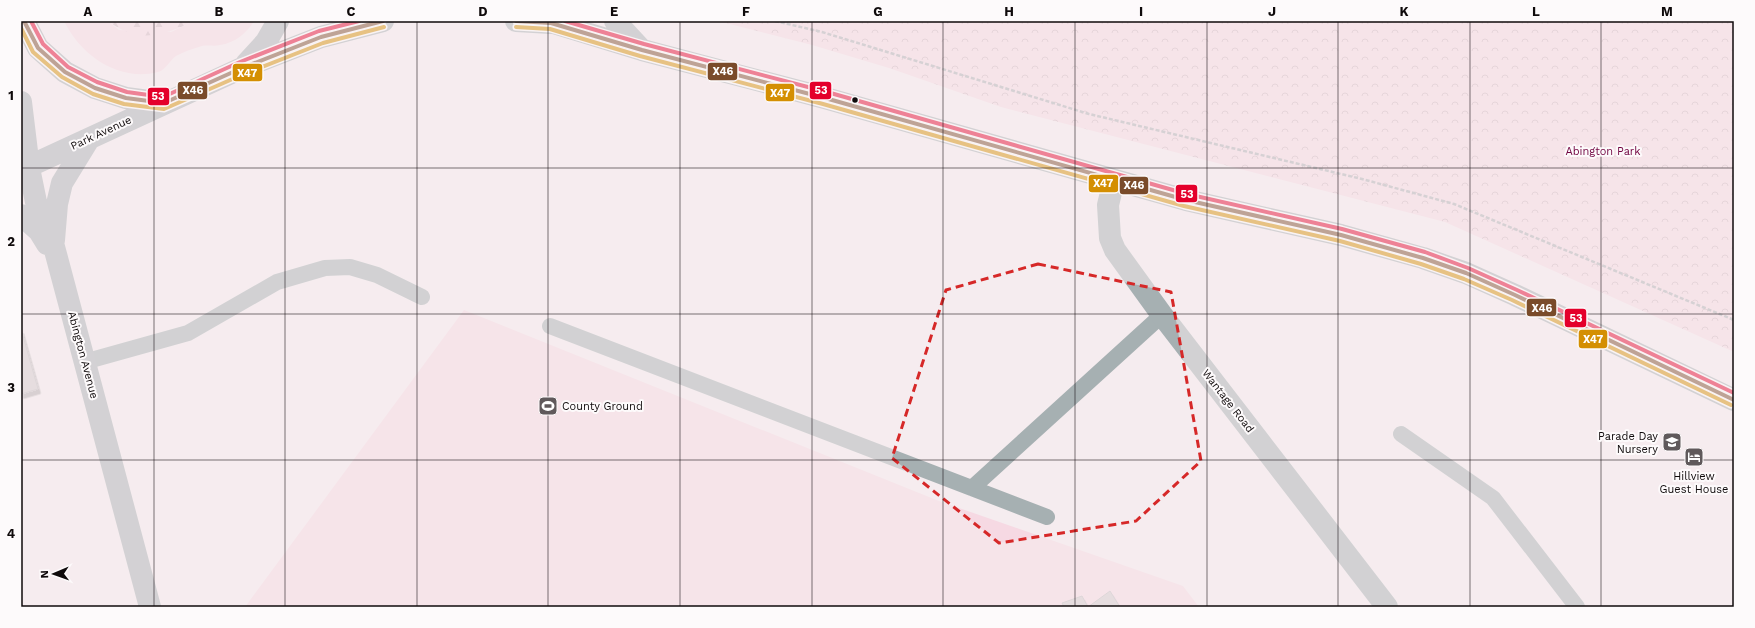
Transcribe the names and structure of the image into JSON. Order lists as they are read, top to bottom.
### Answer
{
  "streets": {
    "main road": ["Park Avenue", "Abington Avenue"],
    "street": ["Wantage Road"]
  },
  "crossings": [
    ["Park Avenue", "Abington Avenue"]
  ],
  "parks": ["Abington Park"],
  "places": {
    "sports": ["County Ground"],
    "school or university": ["Parade Day Nursery"],
    "hotel": ["Hillview Guest House"]
  },
  "lines": ["transit line X46", "transit line 53", "transit line X47"],
  "north": "left",
  "grid": {
    "columns": [
      "A",
      "B",
      "C",
      "D",
      "E",
      "F",
      "G",
      "H",
      "I",
      "J",
      "K",
      "L",
      "M"
    ],
    "rows": [
      "1",
      "2",
      "3",
      "4"
    ]
  }
}
